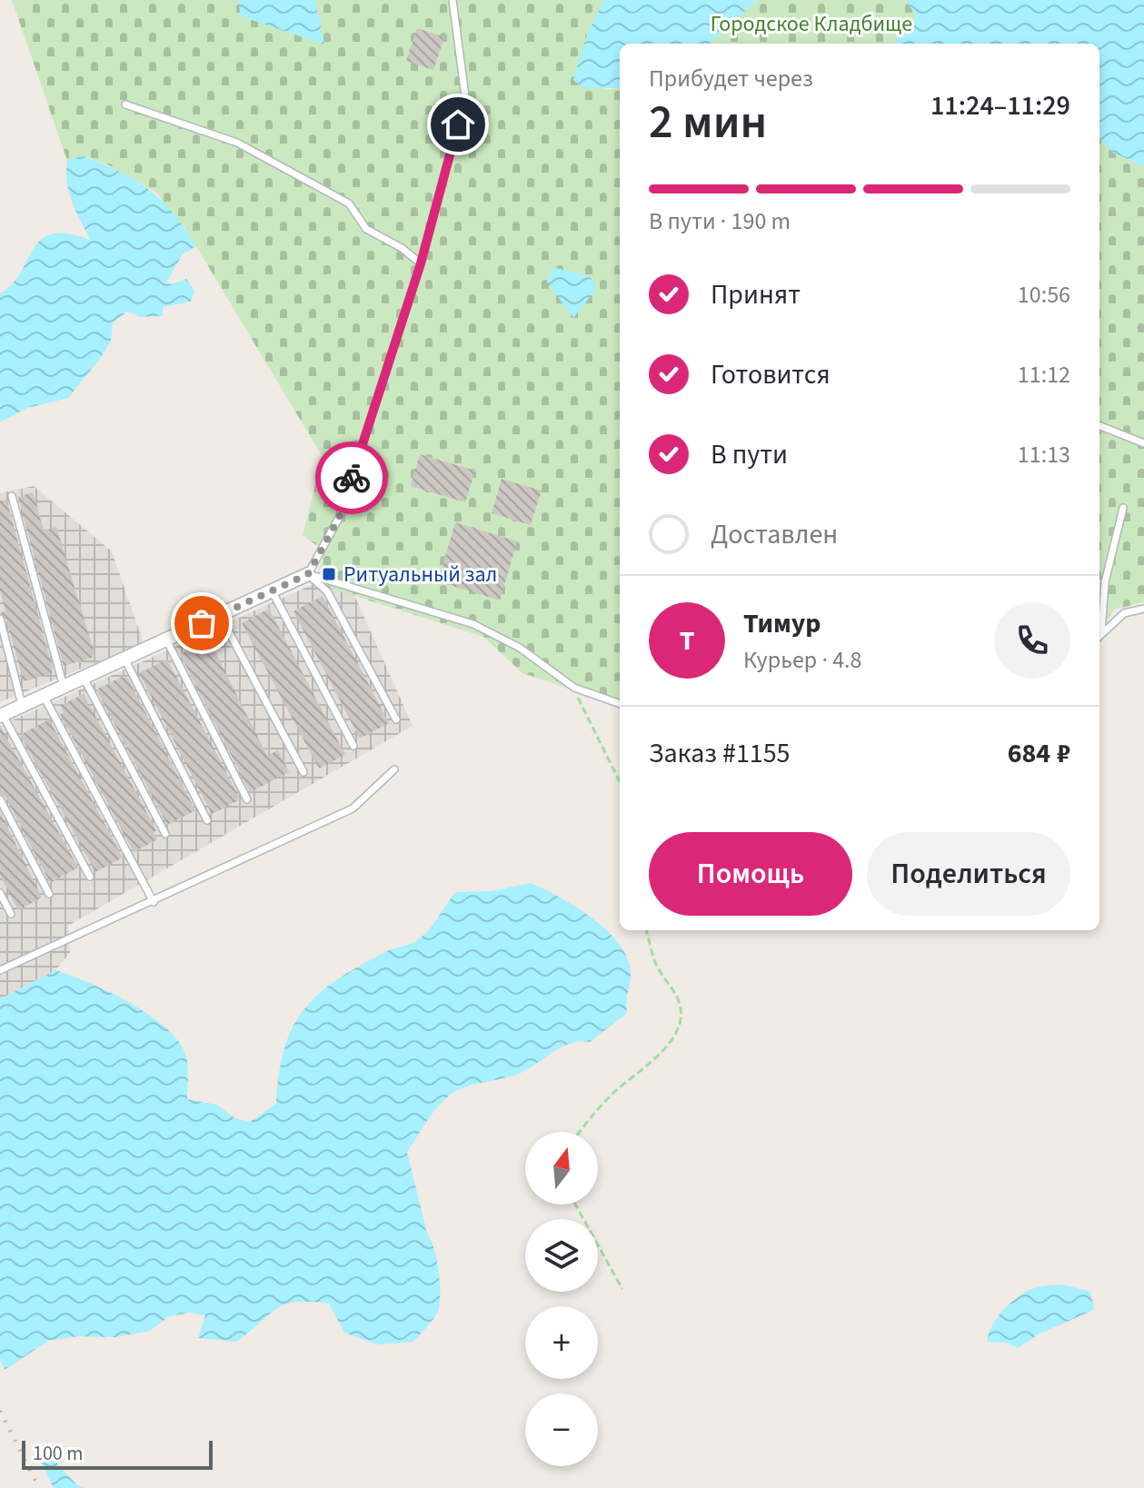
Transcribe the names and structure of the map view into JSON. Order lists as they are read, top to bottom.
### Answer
{
  "parks": ["Городское Кладбище"],
  "places": {
    "transit": ["Ритуальный зал"]
  },
  "scale_bar": "100 m",
  "north": "top",
  "page": {
    "heading": ["2 мин", "Прибудет через", "11:24–11:29"],
    "panel": [
      "Тимур",
      "Курьер · 4.8",
      "Заказ #1155",
      "684 ₽"
    ],
    "bar": "В пути · 190 m",
    "list": [
      ["Принят", "10:56"],
      ["Готовится", "11:12"],
      ["В пути", "11:13"],
      "Доставлен"
    ],
    "round": "Т",
    "buttons": ["Помощь", "Поделиться"],
    "map_buttons": ["+", "−"],
    "scale": "100 m"
  }
}
